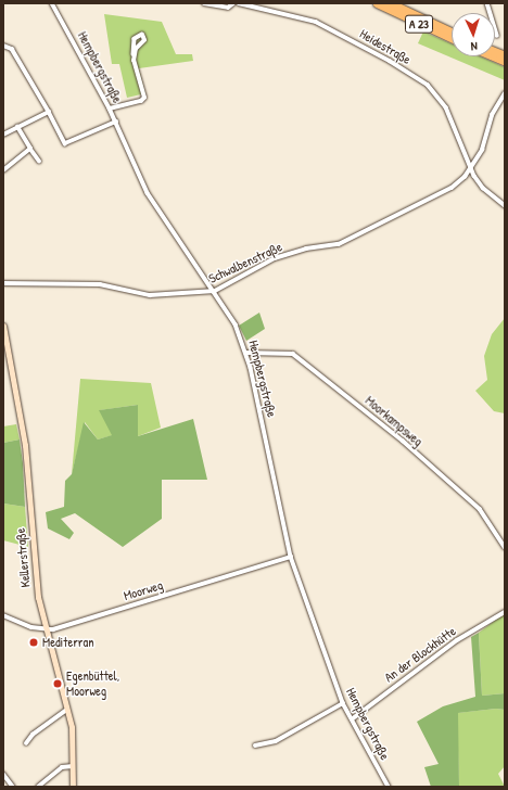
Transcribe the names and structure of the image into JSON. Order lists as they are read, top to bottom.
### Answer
{
  "streets": {
    "highway": ["A 23"],
    "main road": ["Kellerstraße"],
    "street": [
      "Heidestraße",
      "Hempbergstraße",
      "Schwalbenstraße",
      "Moorkampsweg",
      "Moorweg",
      "An der Blockhütte"
    ]
  },
  "crossings": [
    ["Heidestraße", "Schwalbenstraße"],
    ["Hempbergstraße", "Schwalbenstraße"],
    ["Hempbergstraße", "Moorkampsweg"],
    ["Hempbergstraße", "Moorweg"],
    ["Hempbergstraße", "An der Blockhütte"],
    ["Kellerstraße", "Moorweg"]
  ],
  "places": ["Mediterran", "Egenbüttel, Moorweg"],
  "north": "bottom"
}
